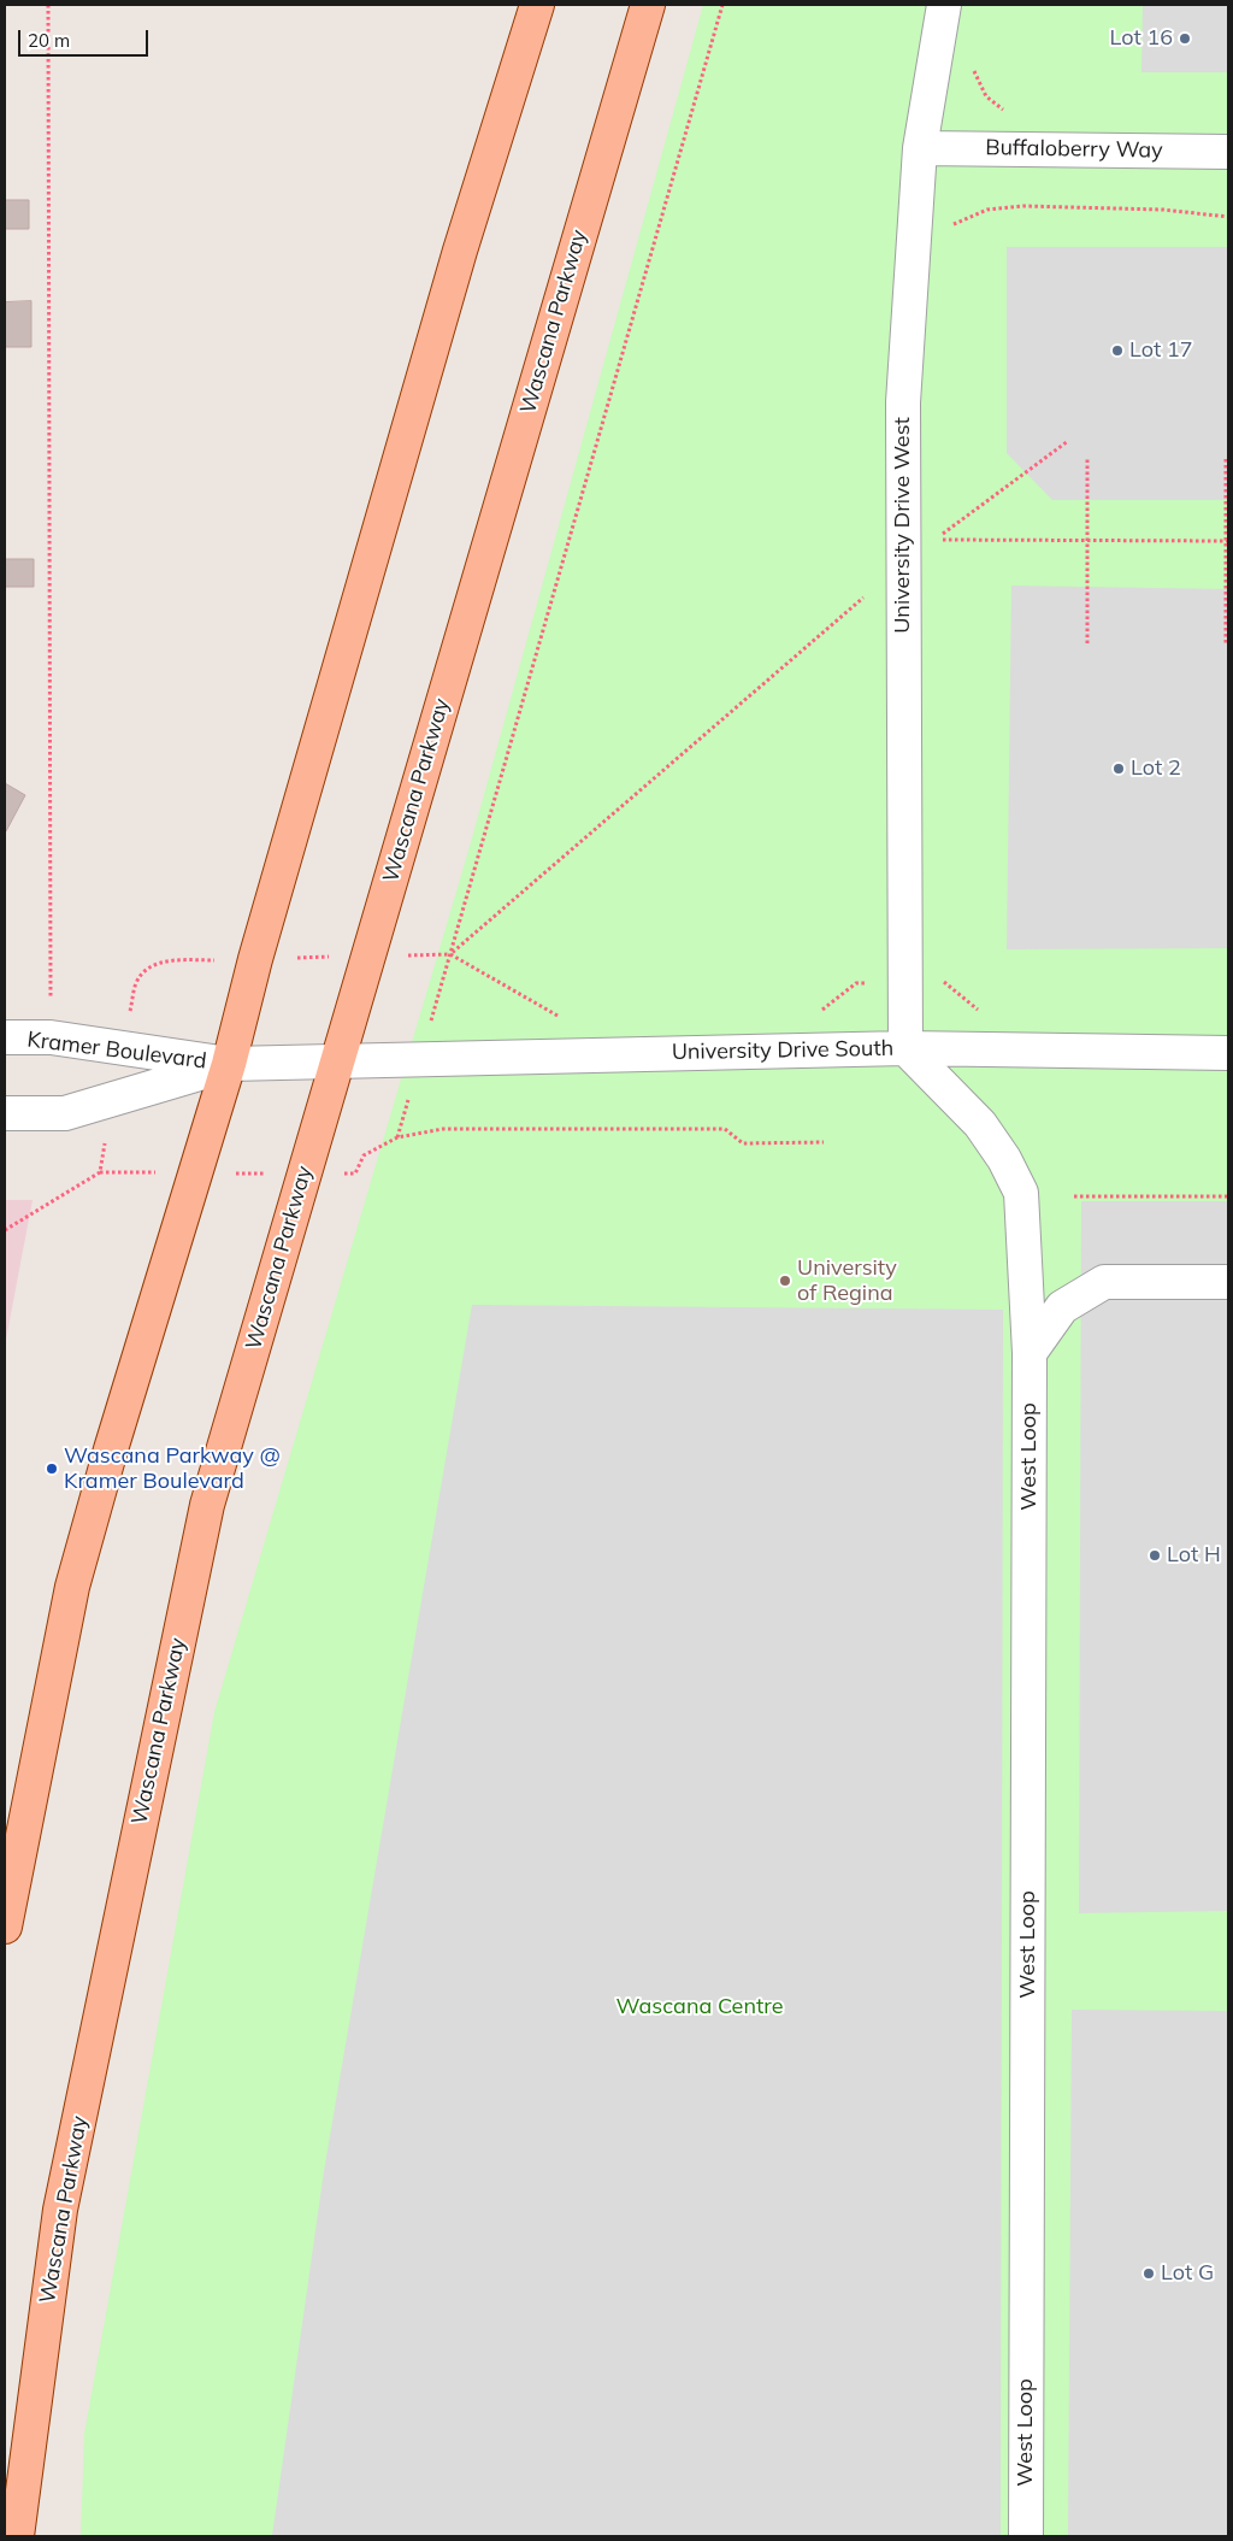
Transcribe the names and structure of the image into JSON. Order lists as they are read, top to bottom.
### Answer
{
  "streets": {
    "main road": ["Wascana Parkway"],
    "street": [
      "Buffaloberry Way",
      "University Drive West",
      "Kramer Boulevard",
      "University Drive South",
      "West Loop"
    ]
  },
  "crossings": [
    ["Buffaloberry Way", "University Drive West"],
    ["Wascana Parkway", "Kramer Boulevard"],
    ["Wascana Parkway", "University Drive South"],
    ["University Drive West", "University Drive South"],
    ["University Drive West", "West Loop"],
    ["Kramer Boulevard", "University Drive South"],
    ["University Drive South", "West Loop"]
  ],
  "parks": ["Wascana Centre"],
  "places": [
    "Lot 16",
    "Lot 17",
    "Lot 2",
    "University of Regina",
    "Wascana Parkway @ Kramer Boulevard",
    "Lot H",
    "Lot G"
  ],
  "scale_bar": "20 m"
}
